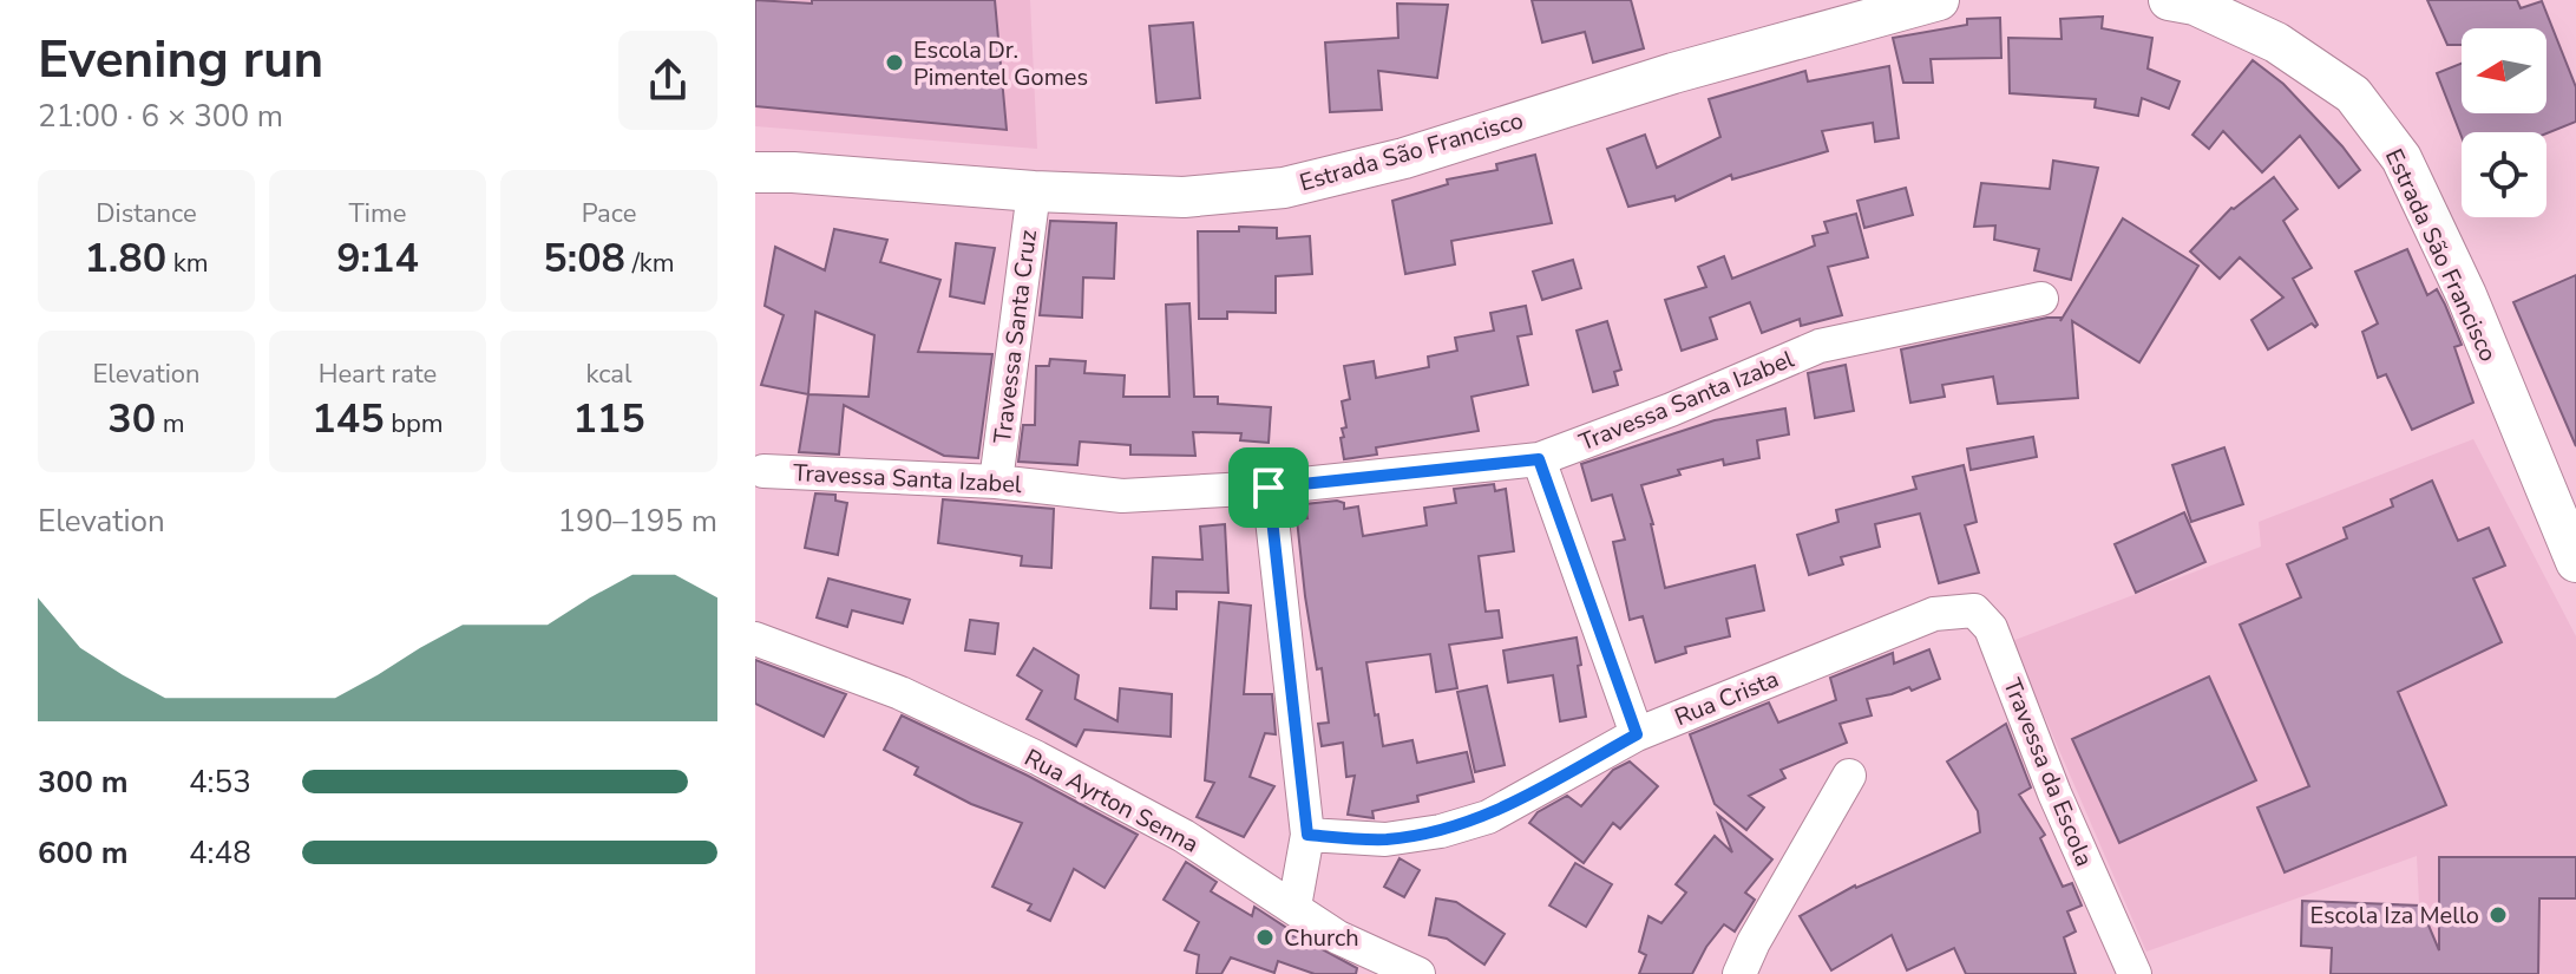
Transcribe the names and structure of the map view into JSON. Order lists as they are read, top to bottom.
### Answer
{
  "streets": {
    "street": [
      "Estrada São Francisco",
      "Travessa Santa Cruz",
      "Travessa Santa Izabel",
      "Rua Crista",
      "Travessa da Escola",
      "Rua Ayrton Senna"
    ]
  },
  "crossings": [
    ["Estrada São Francisco", "Travessa Santa Cruz"],
    ["Travessa Santa Cruz", "Travessa Santa Izabel"],
    ["Rua Crista", "Travessa da Escola"]
  ],
  "places": ["Escola Dr. Pimentel Gomes", "Escola Iza Mello", "Church"],
  "north": "left",
  "page": {
    "heading": ["Evening run", "21:00 · 6 × 300 m"],
    "stats": [
      ["Distance", "1.80 km"],
      ["Time", "9:14"],
      ["Pace", "5:08 /km"],
      ["Elevation", "30 m"],
      ["Heart rate", "145 bpm"],
      ["kcal", "115"]
    ],
    "chart": ["Elevation", "190–195 m"],
    "list": [
      {
        "name": "300 m",
        "note": "4:53"
      },
      {
        "name": "600 m",
        "note": "4:48"
      }
    ]
  }
}
